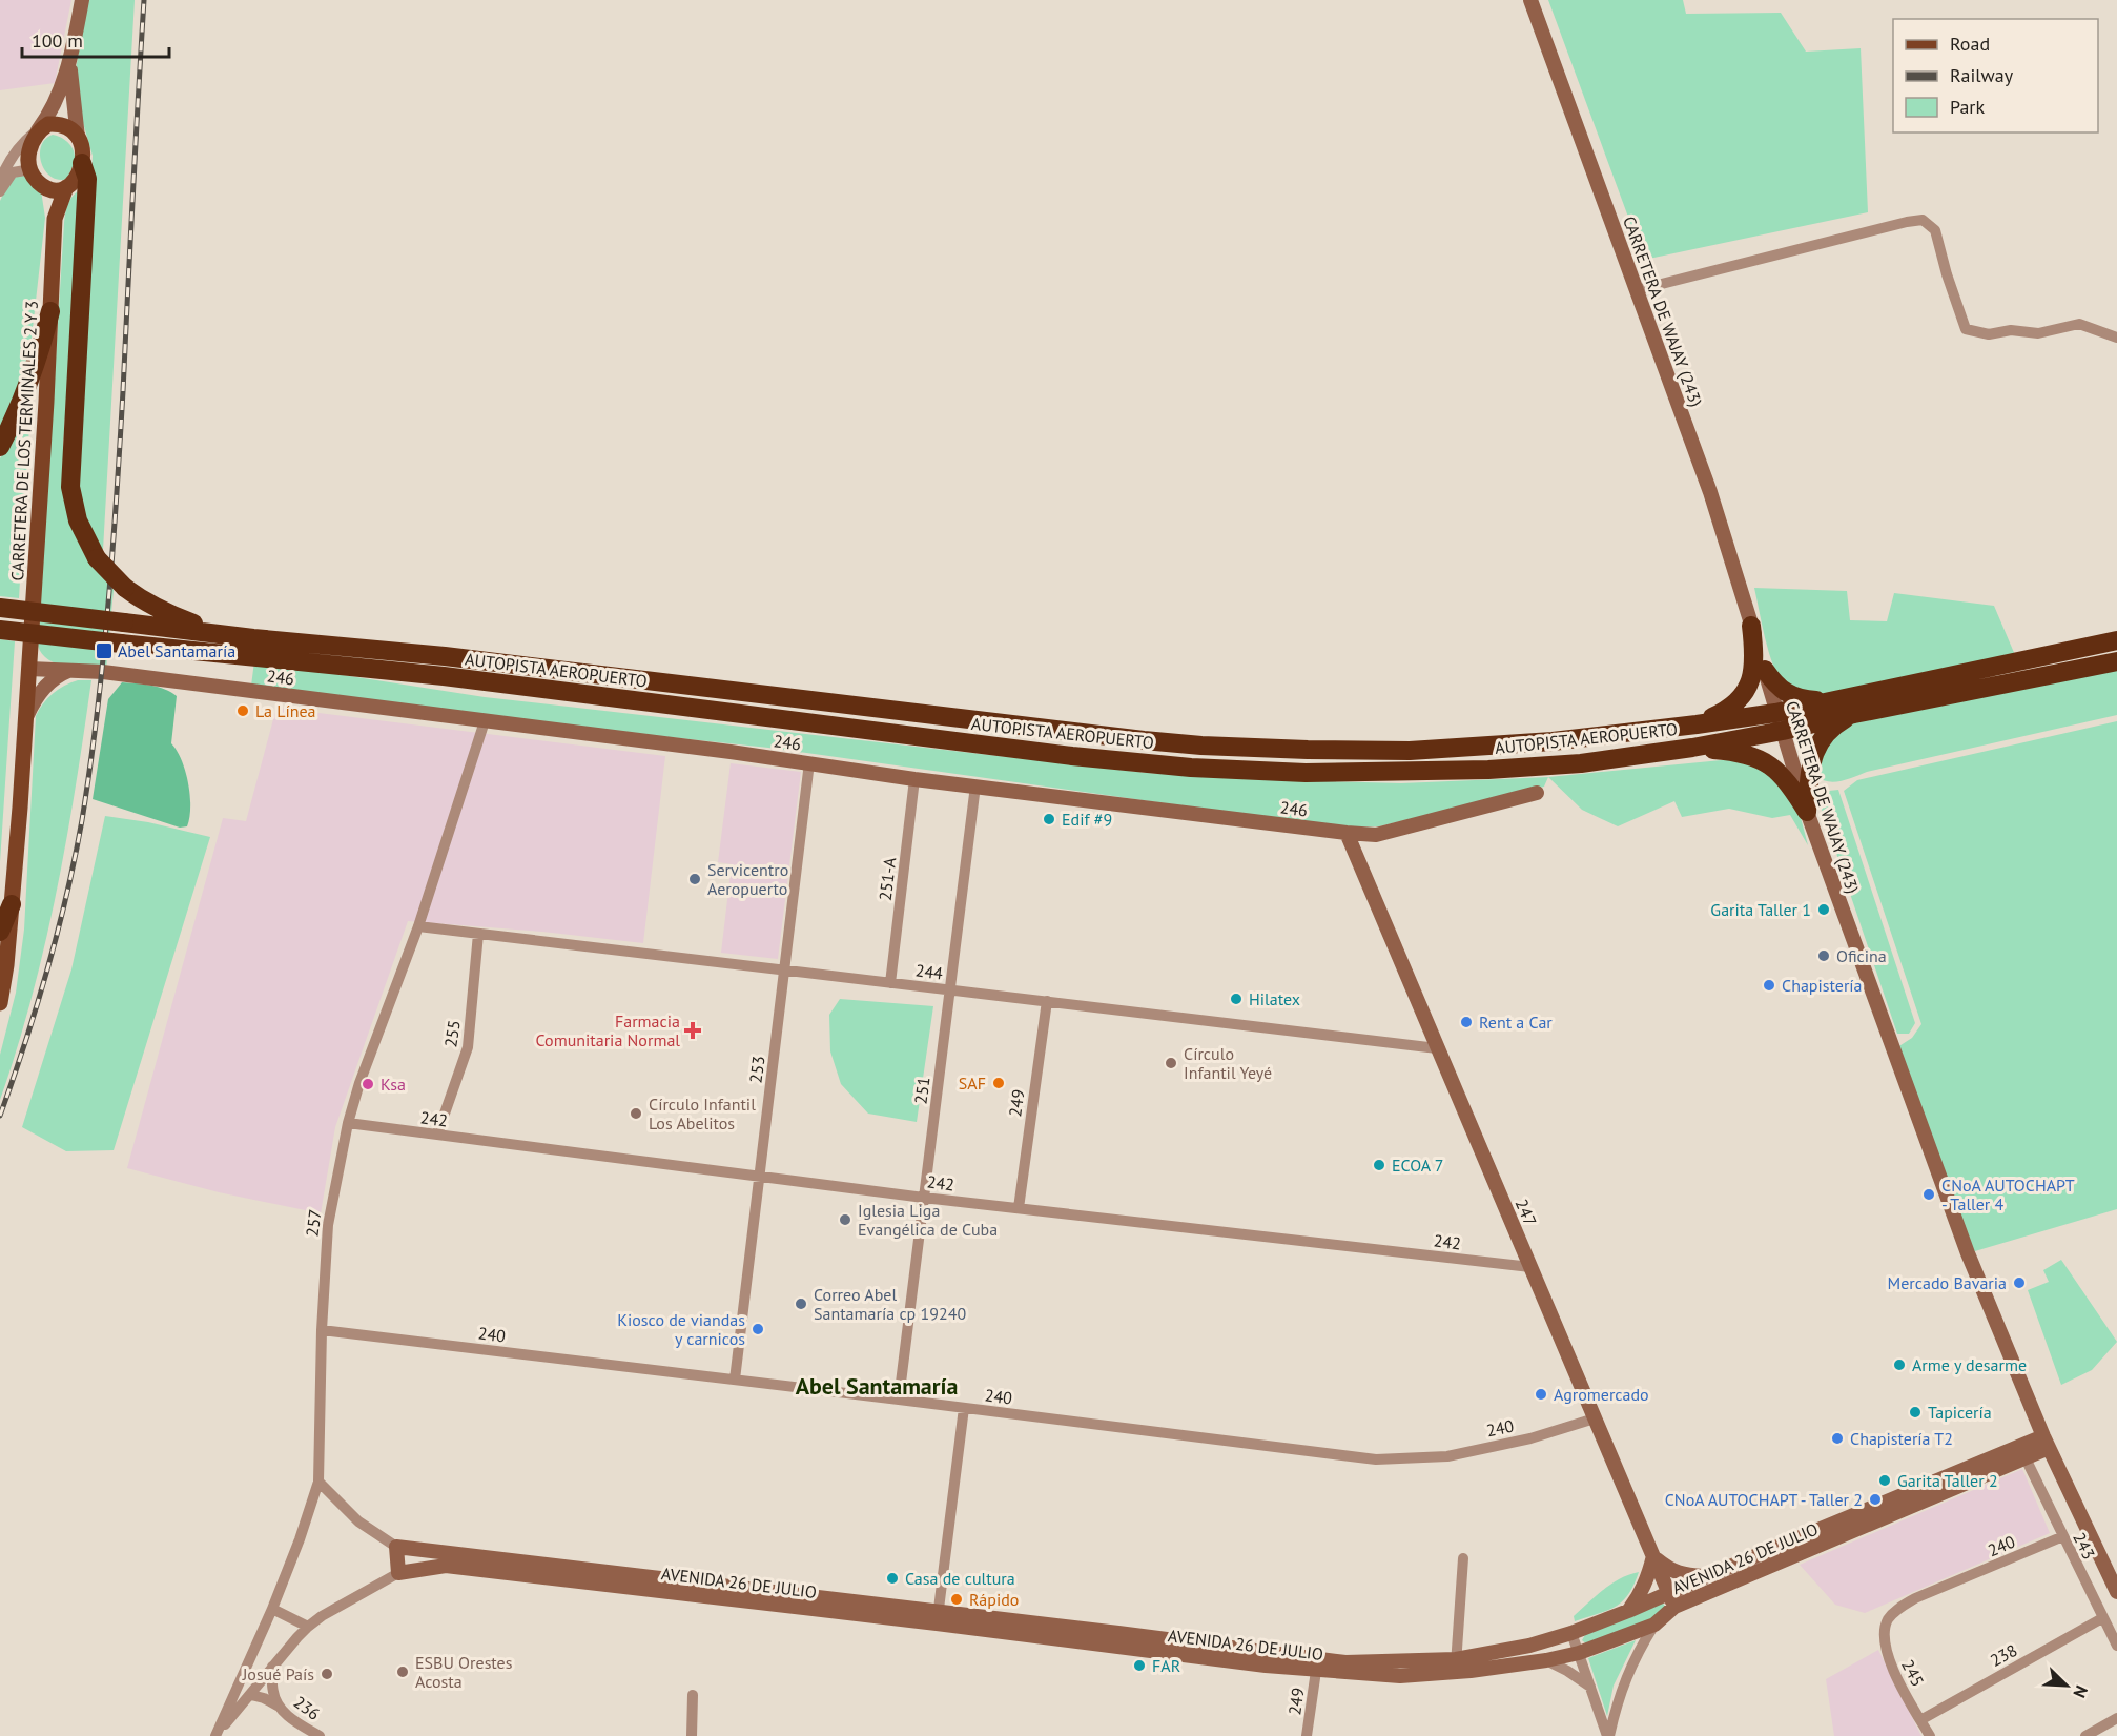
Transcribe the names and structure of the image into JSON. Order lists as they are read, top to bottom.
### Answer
{
  "streets": {
    "highway": ["AUTOPISTA AEROPUERTO"],
    "main road": ["CARRETERA DE LOS TERMINALES 2 Y 3"],
    "street": [
      "CARRETERA DE WAJAY (243)",
      "246",
      "251-A",
      "244",
      "255",
      "253",
      "251",
      "249",
      "242",
      "247",
      "257",
      "240",
      "243",
      "AVENIDA 26 DE JULIO",
      "238",
      "245",
      "236"
    ]
  },
  "crossings": [
    ["CARRETERA DE WAJAY (243)", "AUTOPISTA AEROPUERTO"],
    ["CARRETERA DE WAJAY (243)", "AVENIDA 26 DE JULIO"],
    ["CARRETERA DE LOS TERMINALES 2 Y 3", "246"],
    ["246", "251-A"],
    ["246", "253"],
    ["246", "251"],
    ["246", "247"],
    ["246", "257"],
    ["251-A", "244"],
    ["244", "255"],
    ["244", "253"],
    ["244", "251"],
    ["244", "249"],
    ["244", "247"],
    ["244", "257"],
    ["255", "242"],
    ["253", "242"],
    ["253", "240"],
    ["251", "242"],
    ["251", "240"],
    ["249", "242"],
    ["249", "AVENIDA 26 DE JULIO"],
    ["242", "247"],
    ["242", "257"],
    ["247", "240"],
    ["247", "AVENIDA 26 DE JULIO"],
    ["257", "240"],
    ["257", "AVENIDA 26 DE JULIO"],
    ["257", "236"],
    ["240", "243"],
    ["240", "245"],
    ["243", "AVENIDA 26 DE JULIO"],
    ["243", "238"],
    ["AVENIDA 26 DE JULIO", "236"],
    ["238", "245"]
  ],
  "districts": ["Abel Santamaría"],
  "places": {
    "transit": ["Abel Santamaría"],
    "other": [
      "La Línea",
      "Edif #9",
      "Servicentro Aeropuerto",
      "Garita Taller 1",
      "Oficina",
      "Chapistería",
      "Hilatex",
      "Rent a Car",
      "Círculo Infantil Yeyé",
      "SAF",
      "Ksa",
      "Círculo Infantil Los Abelitos",
      "ECOA 7",
      "CNoA AUTOCHAPT - Taller 4",
      "Iglesia Liga Evangélica de Cuba",
      "Mercado Bavaria",
      "Correo Abel Santamaría cp 19240",
      "Kiosco de viandas y carnicos",
      "Arme y desarme",
      "Agromercado",
      "Tapicería",
      "Chapistería T2",
      "Garita Taller 2",
      "CNoA AUTOCHAPT - Taller 2",
      "Casa de cultura",
      "Rápido",
      "FAR",
      "ESBU Orestes Acosta",
      "Josué País"
    ],
    "health": ["Farmacia Comunitaria Normal"]
  },
  "legend": ["Road", "Railway", "Park"],
  "scale_bar": "100 m",
  "north": "bottom right"
}
